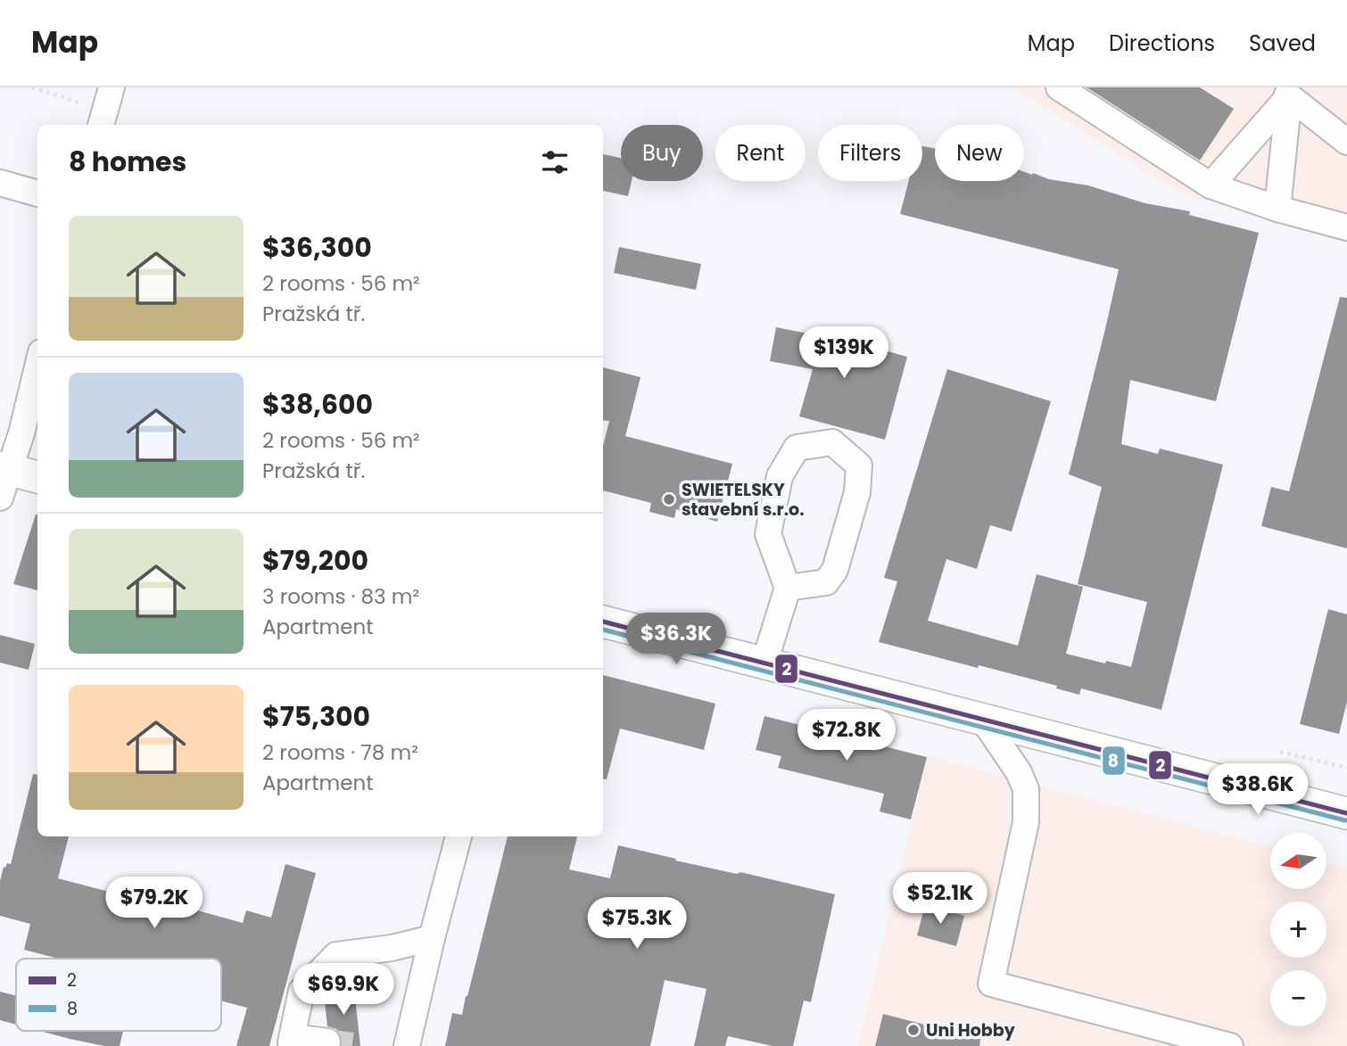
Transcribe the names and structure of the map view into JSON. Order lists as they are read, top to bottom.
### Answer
{
  "places": ["SWIETELSKY stavební s.r.o.", "Uni Hobby"],
  "lines": ["transit line 2", "transit line 8"],
  "legend": ["2", "8"],
  "north": "left",
  "page": {
    "header": "Map",
    "nav": ["Map", "Directions", "Saved"],
    "chip": [
      "Buy",
      "Rent",
      "Filters",
      "New"
    ],
    "heading": "8 homes",
    "list": [
      {
        "name": "$36,300",
        "note": "2 rooms · 56 m² · Pražská tř."
      },
      {
        "name": "$38,600",
        "note": "2 rooms · 56 m² · Pražská tř."
      },
      {
        "name": "$79,200",
        "note": "3 rooms · 83 m² · Apartment"
      },
      {
        "name": "$75,300",
        "note": "2 rooms · 78 m² · Apartment"
      }
    ],
    "price": [
      "$139K",
      "$36.3K",
      "$72.8K",
      "$38.6K",
      "$52.1K",
      "$79.2K",
      "$75.3K",
      "$69.9K"
    ],
    "map_buttons": ["+", "−"]
  }
}
